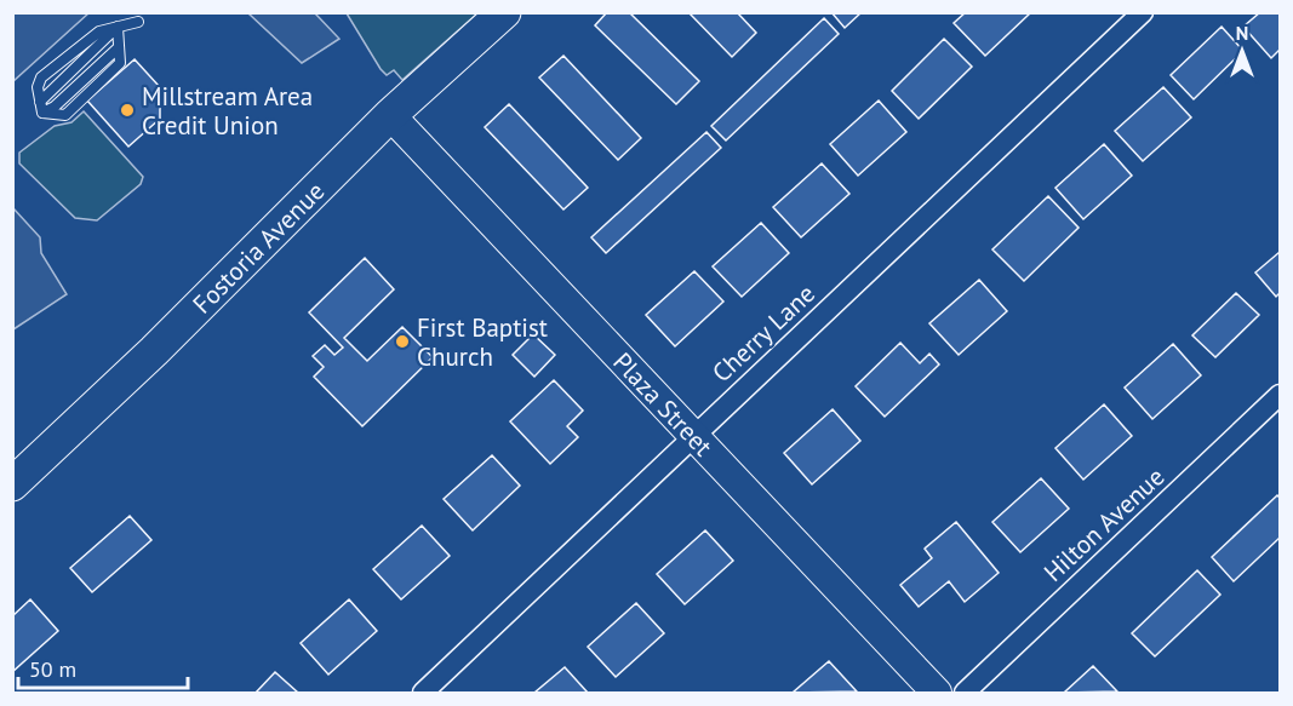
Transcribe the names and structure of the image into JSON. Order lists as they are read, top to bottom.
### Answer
{
  "streets": {
    "main road": ["Fostoria Avenue"],
    "street": ["Cherry Lane", "Plaza Street", "Hilton Avenue"]
  },
  "crossings": [
    ["Fostoria Avenue", "Plaza Street"],
    ["Cherry Lane", "Plaza Street"]
  ],
  "places": ["Millstream Area Credit Union", "First Baptist Church"],
  "scale_bar": "50 m",
  "north": "top"
}
